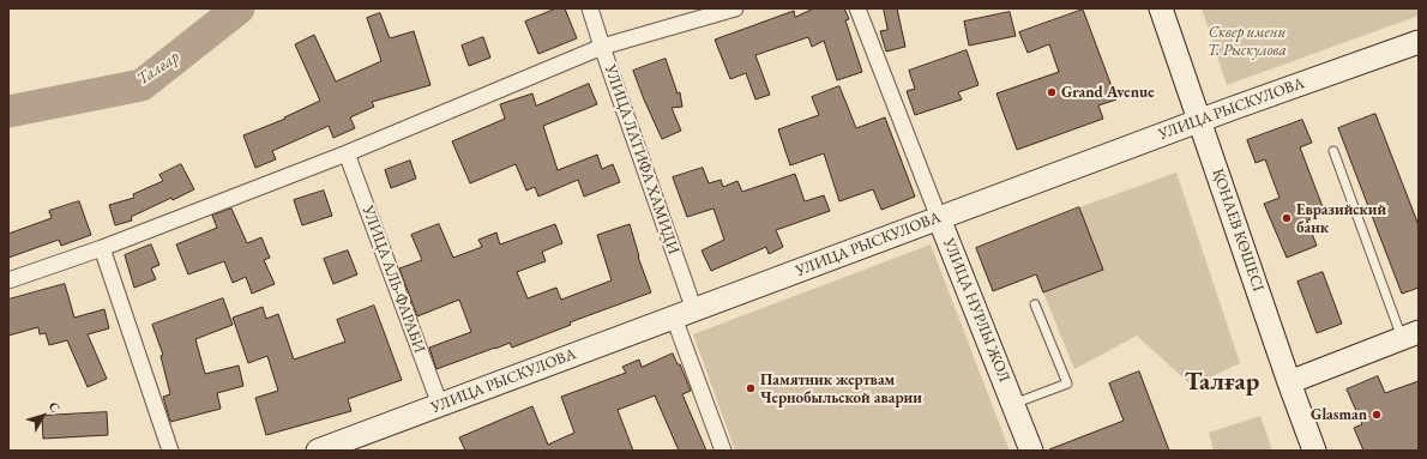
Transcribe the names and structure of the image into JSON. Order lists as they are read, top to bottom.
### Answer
{
  "streets": {
    "main road": ["УЛИЦА РЫСКУЛОВА", "ҚОНАЕВ КӨШЕСІ", "УЛИЦА НУРЛЫ ЖОЛ"],
    "street": ["УЛИЦА ЛАТИФА ХАМИДИ", "УЛИЦА АЛЬ-ФАРАБИ"]
  },
  "crossings": [
    ["УЛИЦА РЫСКУЛОВА", "УЛИЦА ЛАТИФА ХАМИДИ"],
    ["УЛИЦА РЫСКУЛОВА", "ҚОНАЕВ КӨШЕСІ"],
    ["УЛИЦА РЫСКУЛОВА", "УЛИЦА АЛЬ-ФАРАБИ"],
    ["УЛИЦА РЫСКУЛОВА", "УЛИЦА НУРЛЫ ЖОЛ"]
  ],
  "districts": ["Талғар"],
  "water": ["Талғар"],
  "parks": ["Сквер имени Т. Рыскулова"],
  "places": [
    "Grand Avenue",
    "Евразийский банк",
    "Памятник жертвам Чернобыльской аварии",
    "Glasman"
  ],
  "north": "top right"
}
